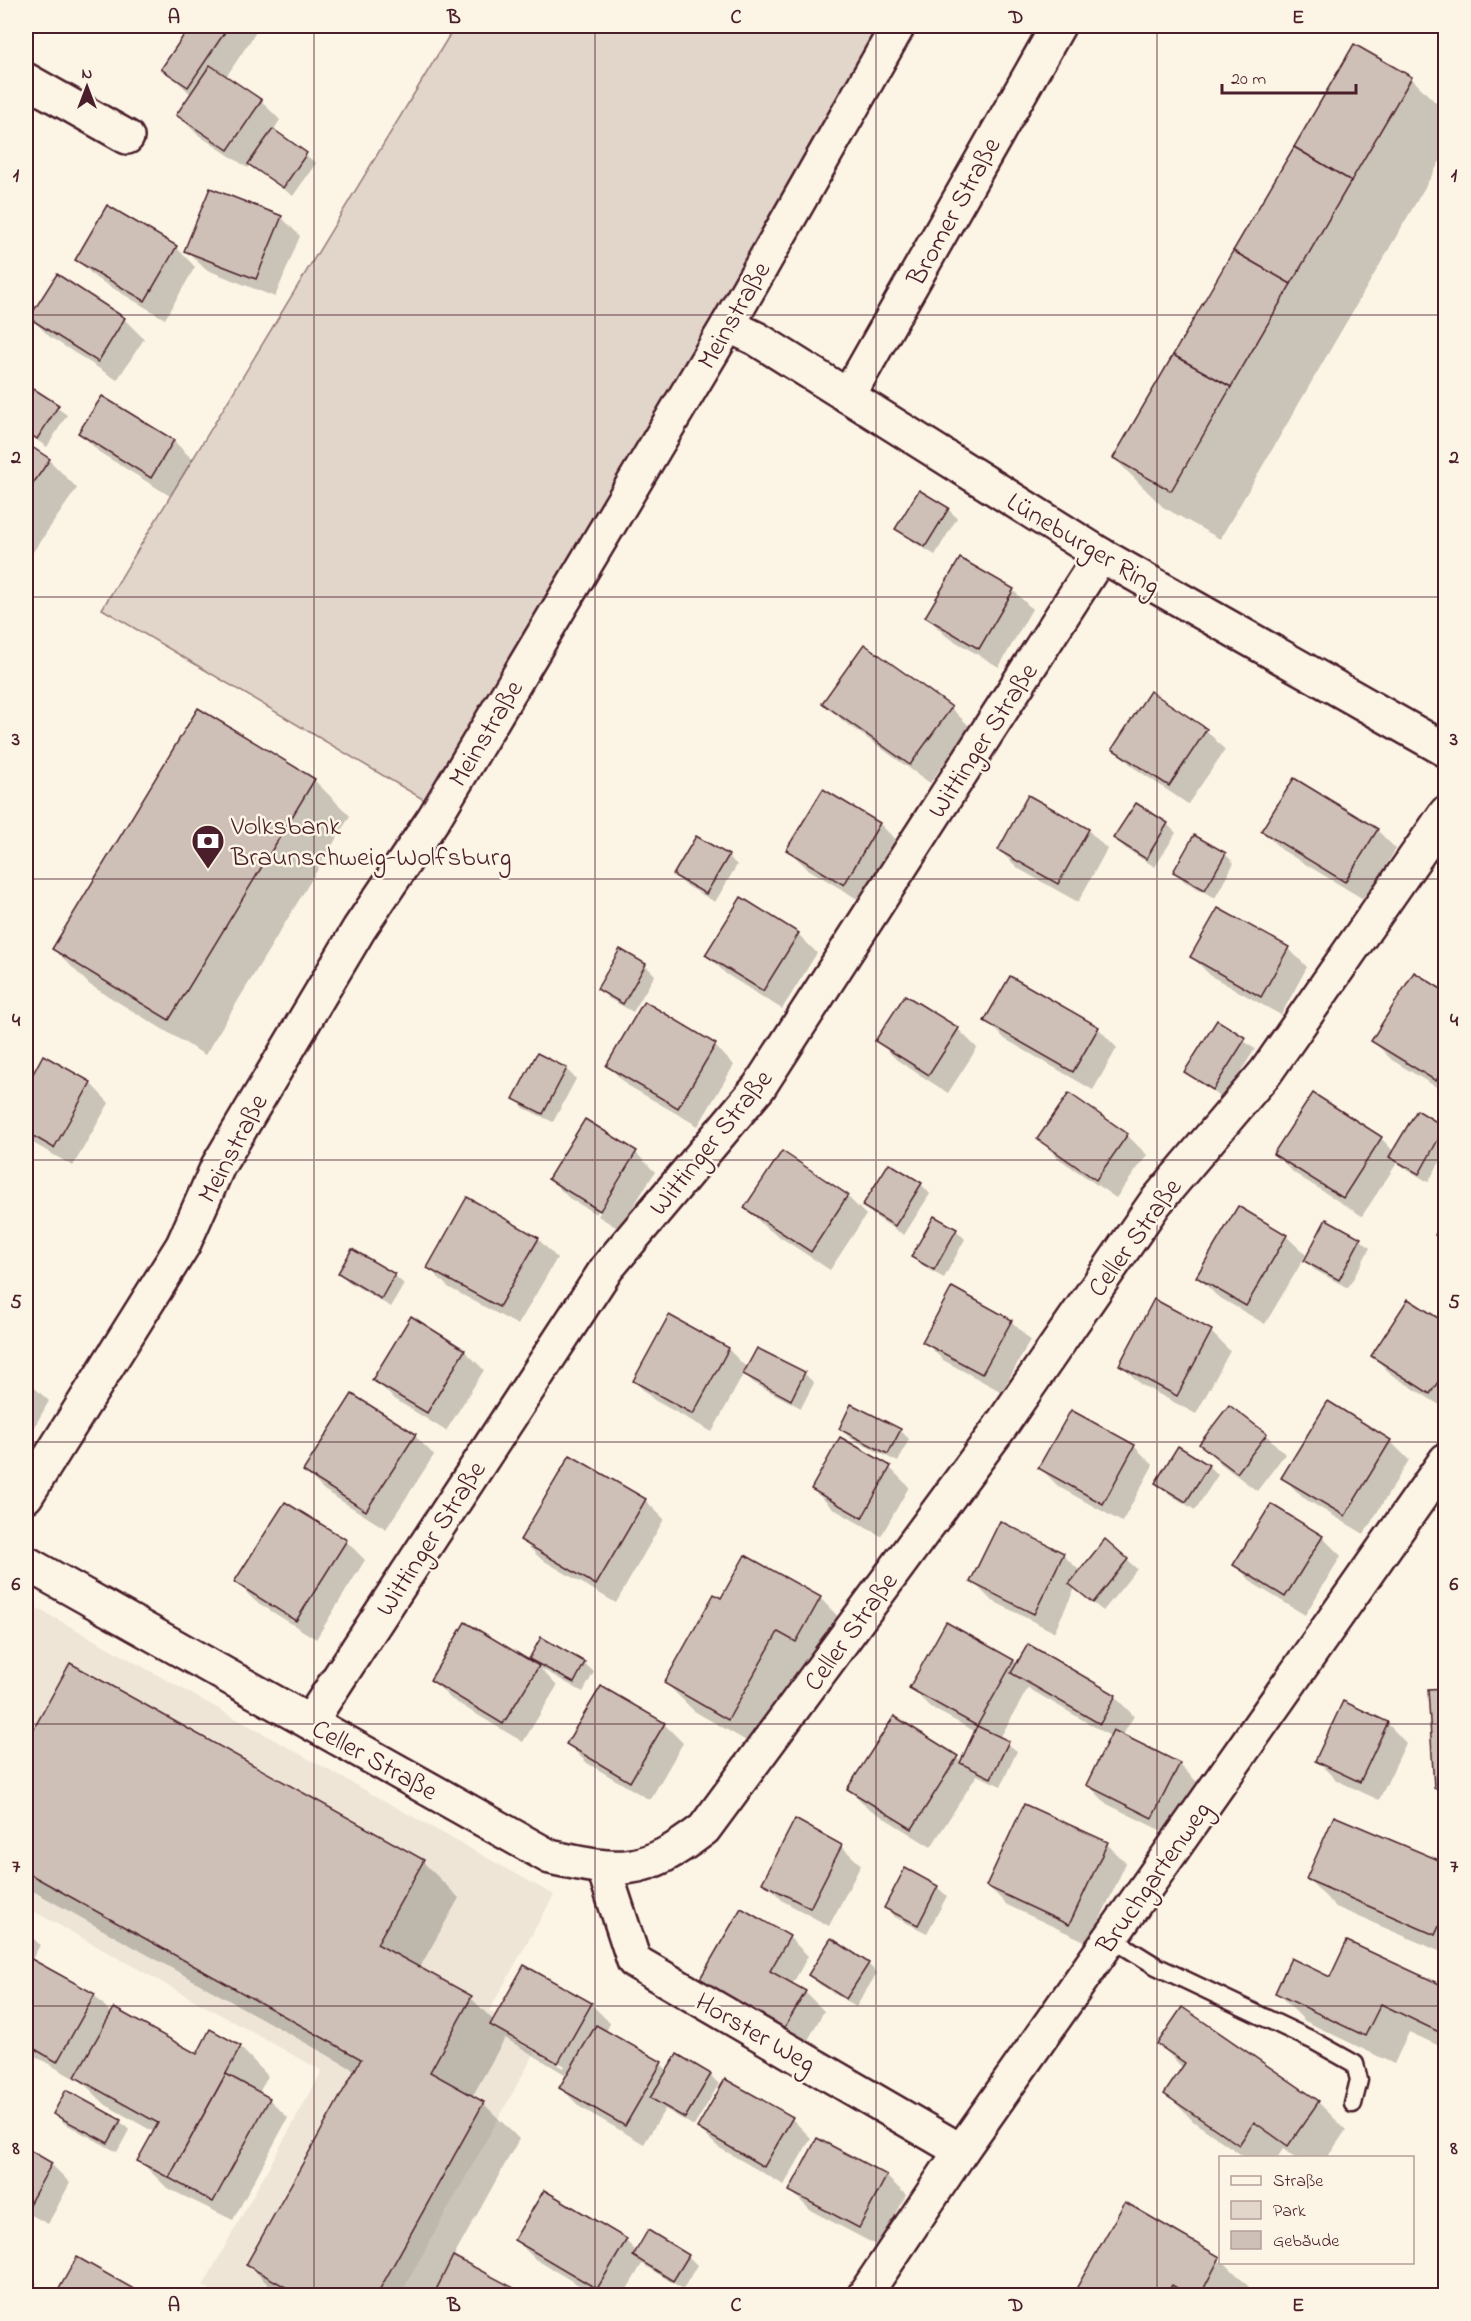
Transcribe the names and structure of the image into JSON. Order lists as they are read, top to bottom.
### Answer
{
  "streets": {
    "street": [
      "Bromer Straße",
      "Meinstraße",
      "Lüneburger Ring",
      "Wittinger Straße",
      "Celler Straße",
      "Bruchgartenweg",
      "Horster Weg"
    ]
  },
  "crossings": [
    ["Bromer Straße", "Lüneburger Ring"],
    ["Meinstraße", "Lüneburger Ring"],
    ["Lüneburger Ring", "Wittinger Straße"],
    ["Wittinger Straße", "Celler Straße"],
    ["Celler Straße", "Horster Weg"],
    ["Bruchgartenweg", "Horster Weg"]
  ],
  "places": {
    "bank": ["Volksbank Braunschweig-Wolfsburg"]
  },
  "legend": ["Straße", "Park", "Gebäude"],
  "scale_bar": "20 m",
  "north": "top",
  "grid": {
    "columns": [
      "A",
      "B",
      "C",
      "D",
      "E"
    ],
    "rows": [
      "1",
      "2",
      "3",
      "4",
      "5",
      "6",
      "7",
      "8"
    ]
  }
}
